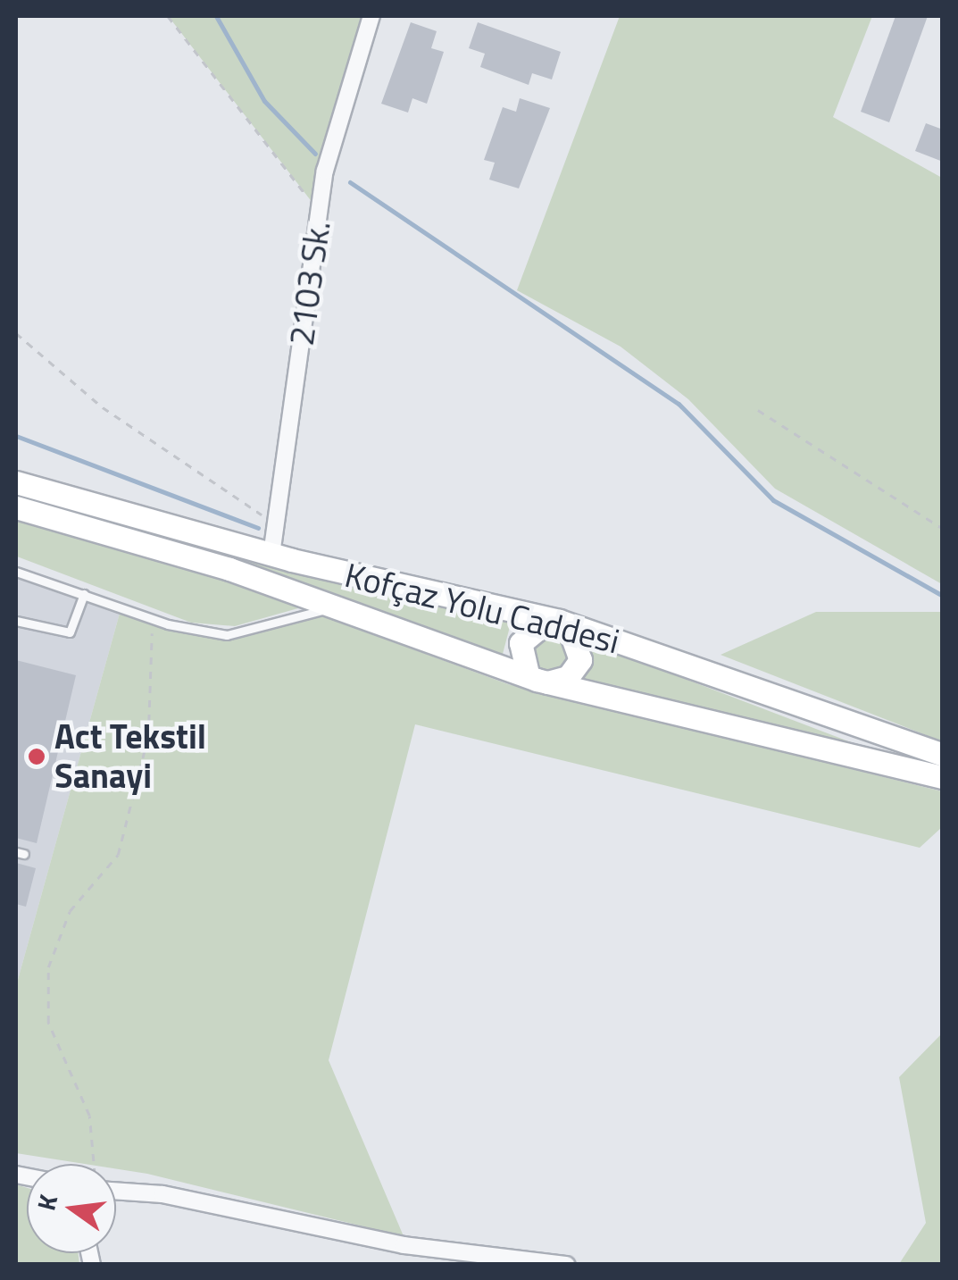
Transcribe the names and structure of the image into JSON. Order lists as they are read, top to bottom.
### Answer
{
  "streets": {
    "main road": ["Kofçaz Yolu Caddesi"],
    "street": ["2103 Sk."]
  },
  "crossings": [
    ["2103 Sk.", "Kofçaz Yolu Caddesi"]
  ],
  "places": ["Act Tekstil Sanayi"],
  "north": "left"
}
